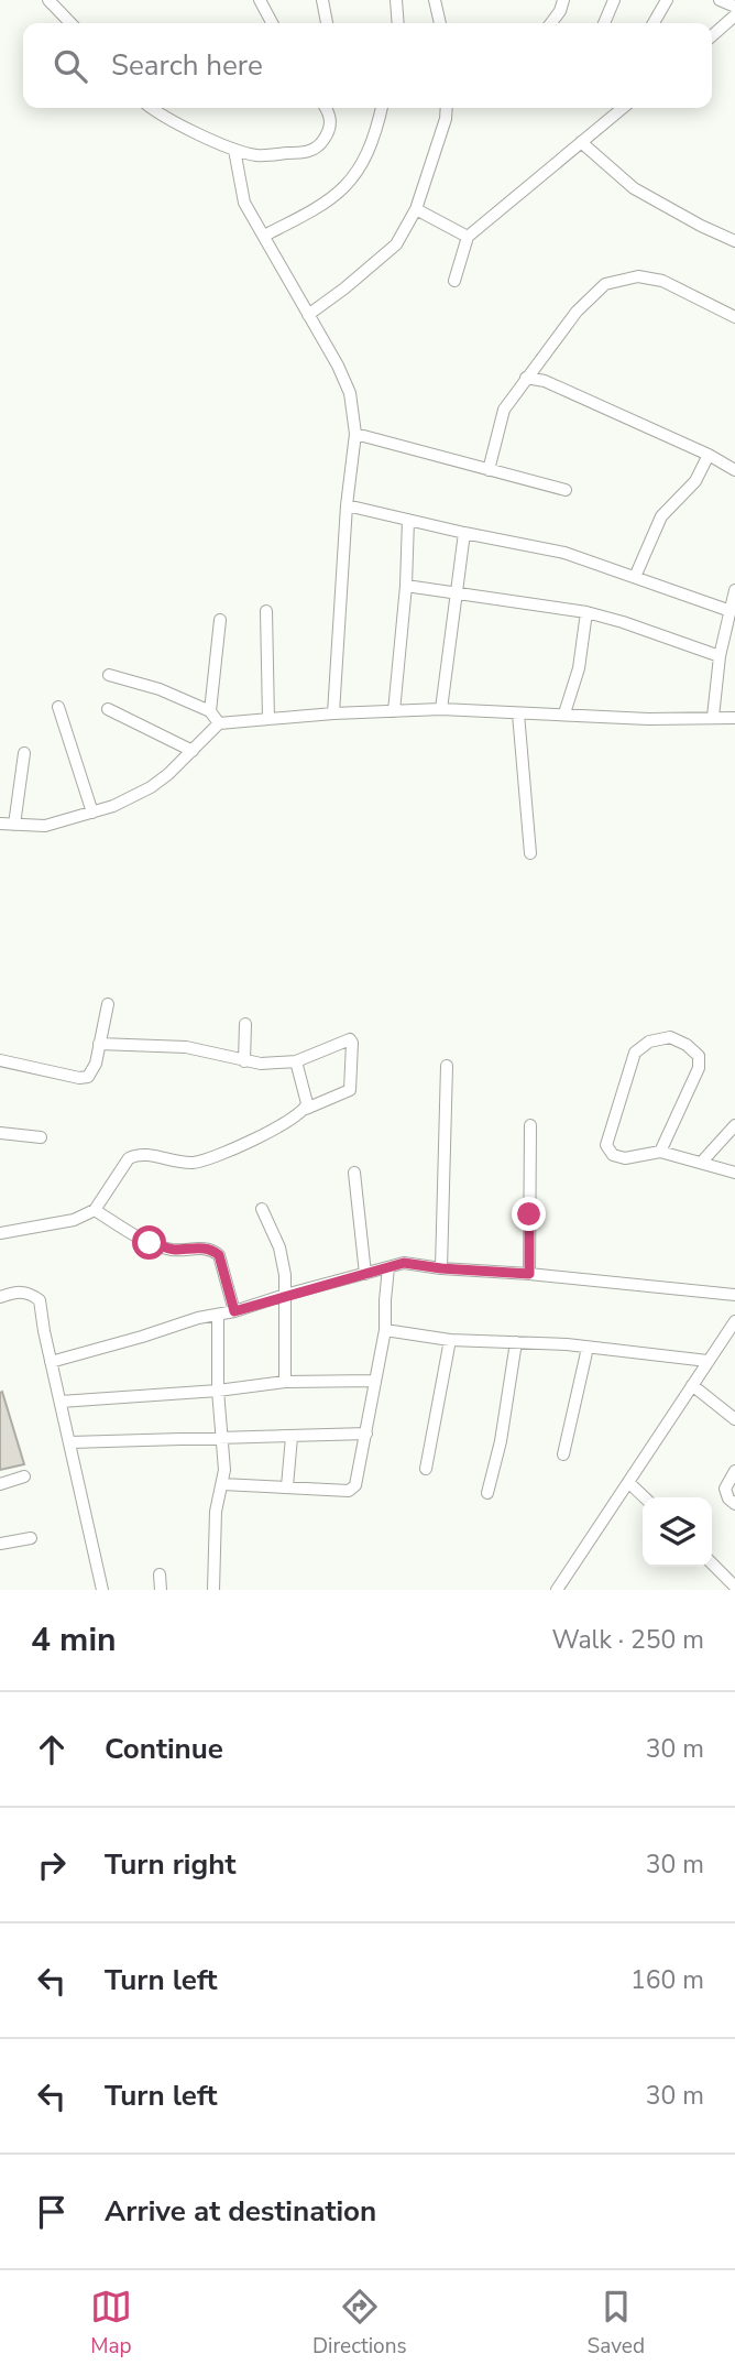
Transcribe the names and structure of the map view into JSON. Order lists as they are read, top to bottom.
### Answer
{
  "page": {
    "search": "Search here",
    "heading": ["4 min", "Walk · 250 m"],
    "list": [
      ["Continue", "30 m"],
      ["Turn right", "30 m"],
      ["Turn left", "160 m"],
      ["Turn left", "30 m"],
      "Arrive at destination"
    ],
    "nav": ["Map", "Directions", "Saved"]
  }
}
